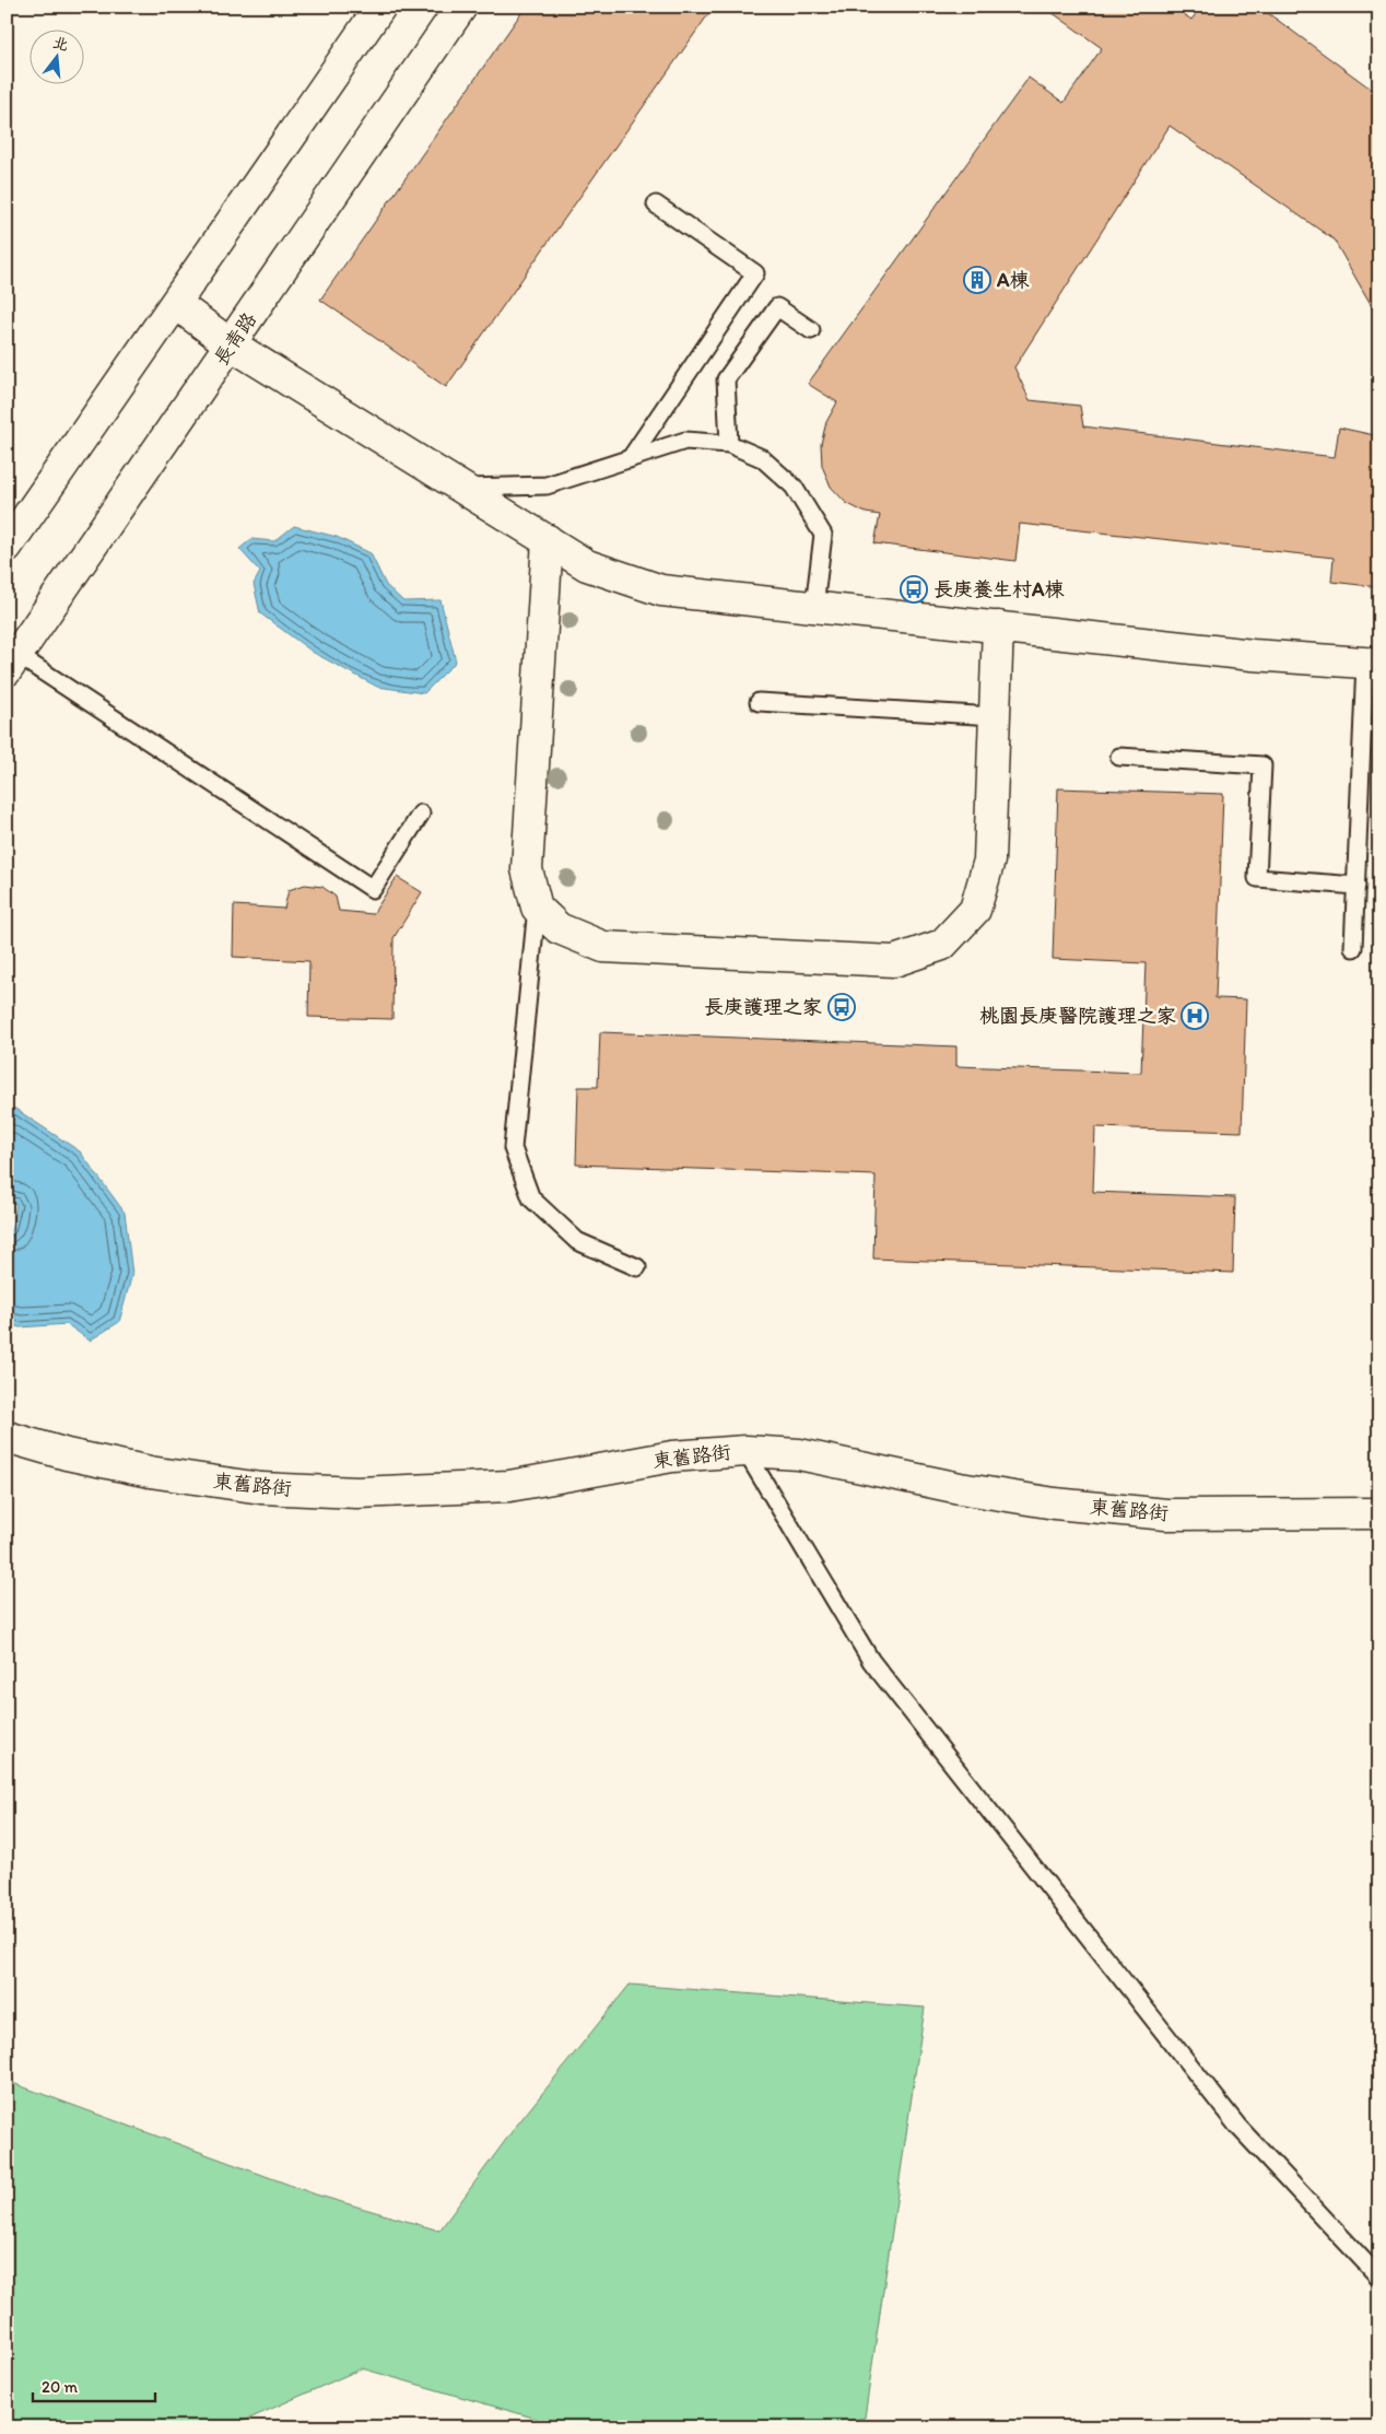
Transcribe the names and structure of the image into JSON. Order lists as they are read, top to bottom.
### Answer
{
  "streets": {
    "street": ["長青路", "東舊路街"]
  },
  "places": {
    "building": ["A棟"],
    "bus stop": ["長庚養生村A棟", "長庚護理之家"],
    "hospital": ["桃園長庚醫院護理之家"]
  },
  "scale_bar": "20 m",
  "north": "top"
}
